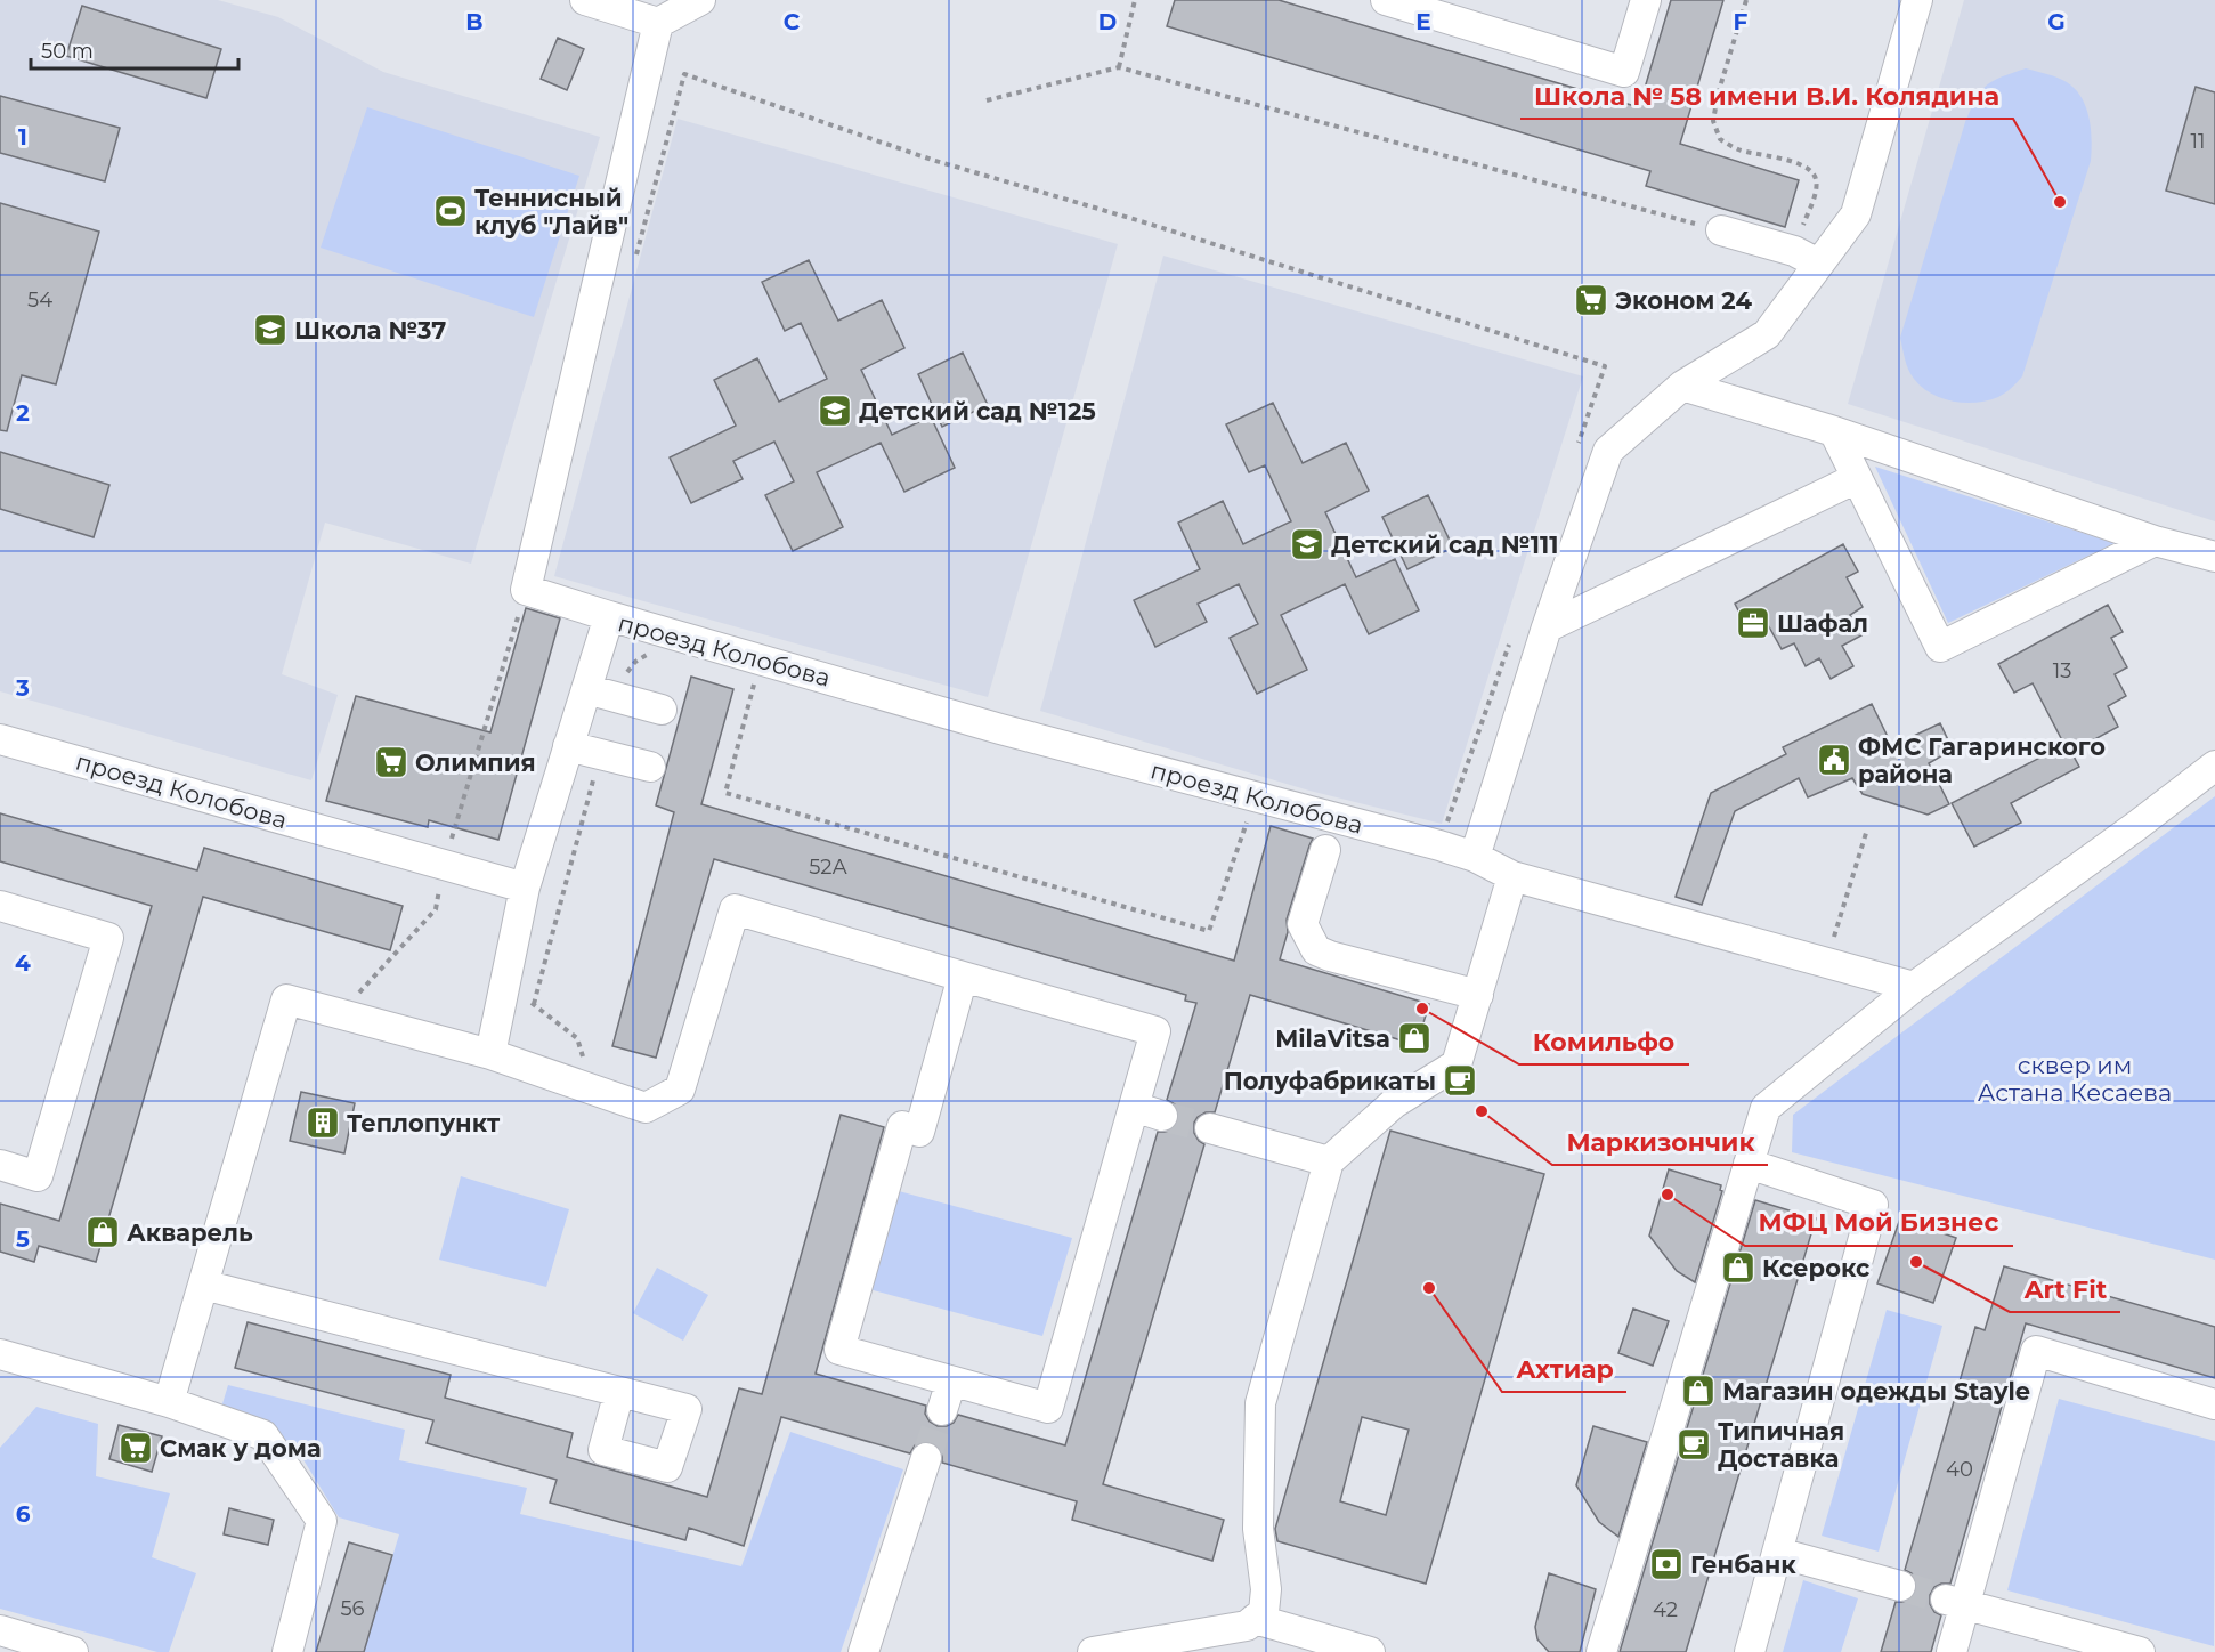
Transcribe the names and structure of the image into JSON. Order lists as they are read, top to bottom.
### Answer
{
  "streets": {
    "street": ["проезд Колобова"]
  },
  "parks": ["сквер им Астана Кесаева"],
  "places": {
    "other": [
      "Школа № 58 имени В.И. Колядина",
      "Комильфо",
      "Маркизончик",
      "МФЦ Мой Бизнес",
      "Art Fit",
      "Ахтиар"
    ],
    "sports": ["Теннисный клуб \"Лайв\""],
    "supermarket": ["Эконом 24", "Олимпия", "Смак у дома"],
    "school or university": ["Школа №37", "Детский сад №125", "Детский сад №111"],
    "office": ["Шафал"],
    "public building": ["ФМС Гагаринского района"],
    "shop": [
      "MilaVitsa",
      "Акварель",
      "Ксерокс",
      "Магазин одежды Stayle"
    ],
    "cafe": ["Полуфабрикаты", "Типичная Доставка"],
    "building": ["Теплопункт"],
    "bank": ["Генбанк"]
  },
  "house_numbers": [
    "11",
    "54",
    "13",
    "52А",
    "40",
    "56",
    "42"
  ],
  "scale_bar": "50 m",
  "grid": {
    "columns": [
      "B",
      "C",
      "D",
      "E",
      "F",
      "G"
    ],
    "rows": [
      "1",
      "2",
      "3",
      "4",
      "5",
      "6"
    ]
  }
}
